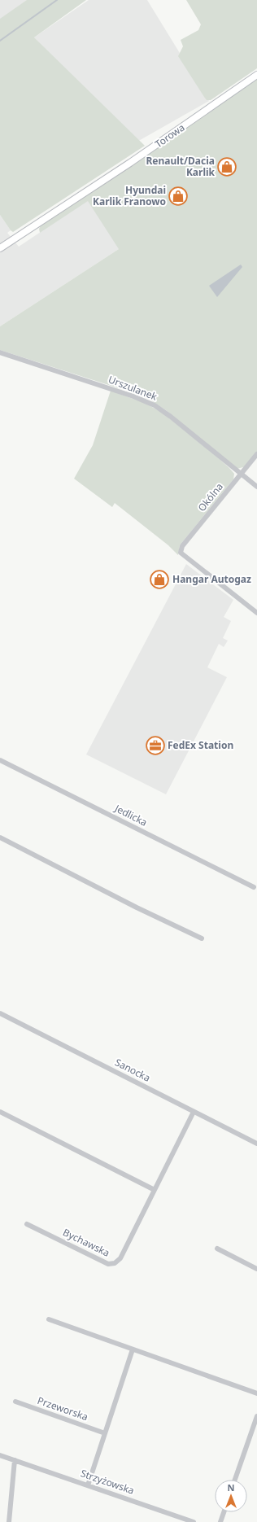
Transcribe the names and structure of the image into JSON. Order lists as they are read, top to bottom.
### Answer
{
  "streets": {
    "street": [
      "Torowa",
      "Urszulanek",
      "Okólna",
      "Jedlicka",
      "Sanocka",
      "Bychawska",
      "Przeworska",
      "Strzyżowska"
    ]
  },
  "crossings": [
    ["Urszulanek", "Okólna"],
    ["Sanocka", "Bychawska"]
  ],
  "places": {
    "shop": ["Renault/Dacia Karlik", "Hyundai Karlik Franowo", "Hangar Autogaz"],
    "office": ["FedEx Station"]
  },
  "north": "top"
}
